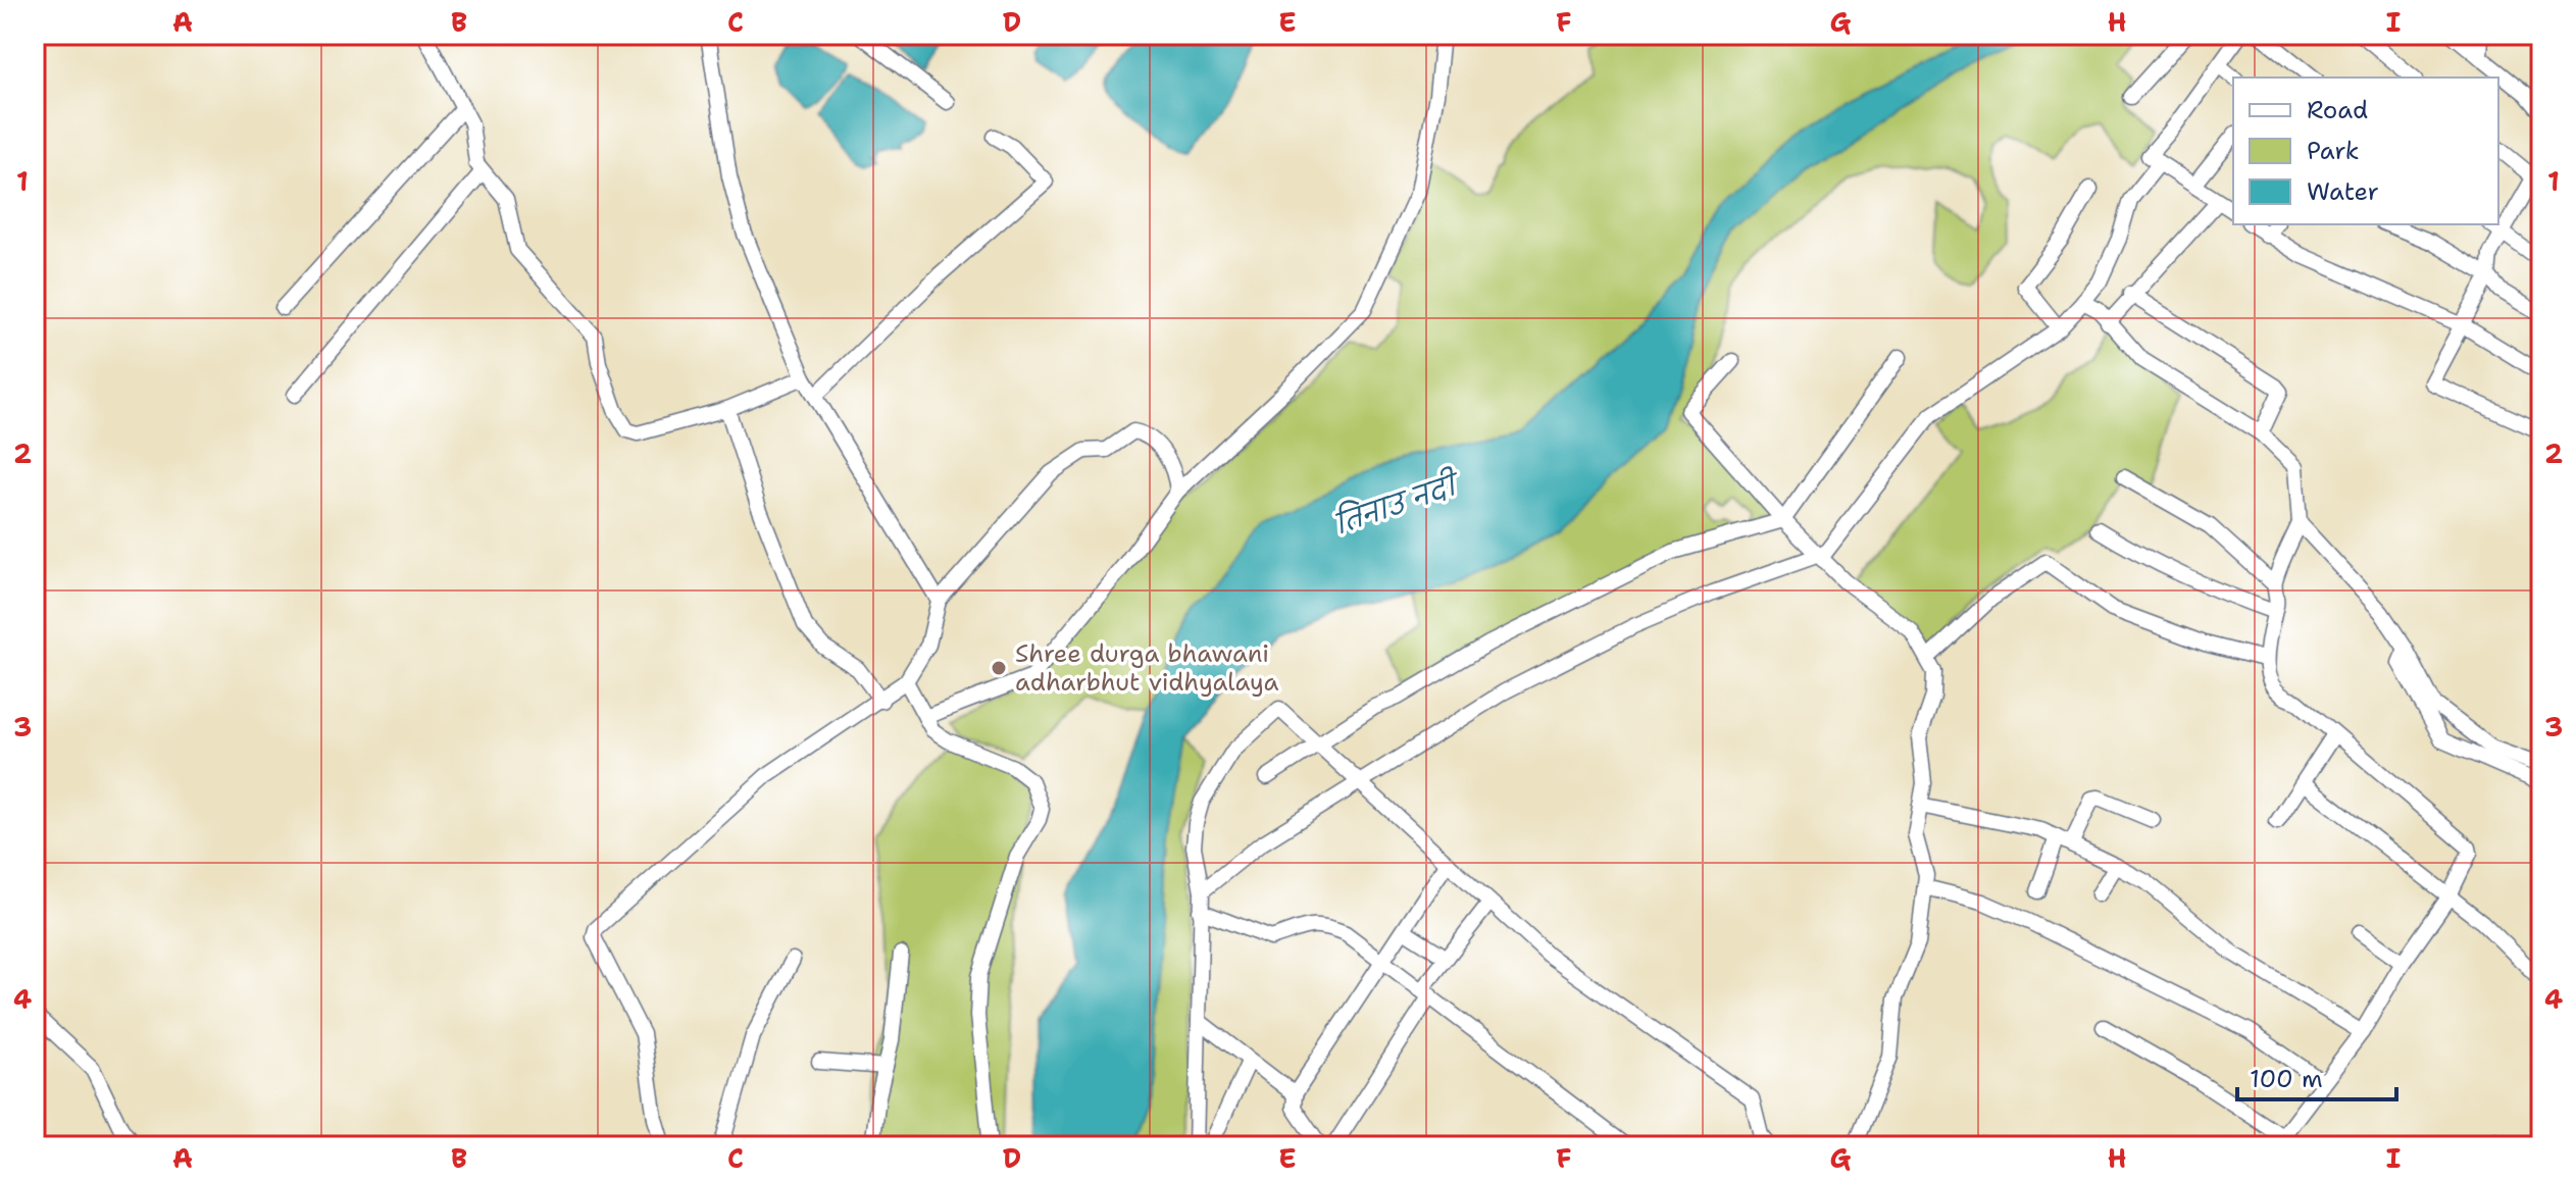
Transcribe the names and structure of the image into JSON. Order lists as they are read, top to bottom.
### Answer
{
  "water": ["तिनाउ नदी"],
  "places": ["Shree durga bhawani adharbhut vidhyalaya"],
  "legend": ["Road", "Park", "Water"],
  "scale_bar": "100 m",
  "grid": {
    "columns": [
      "A",
      "B",
      "C",
      "D",
      "E",
      "F",
      "G",
      "H",
      "I"
    ],
    "rows": [
      "1",
      "2",
      "3",
      "4"
    ]
  }
}
